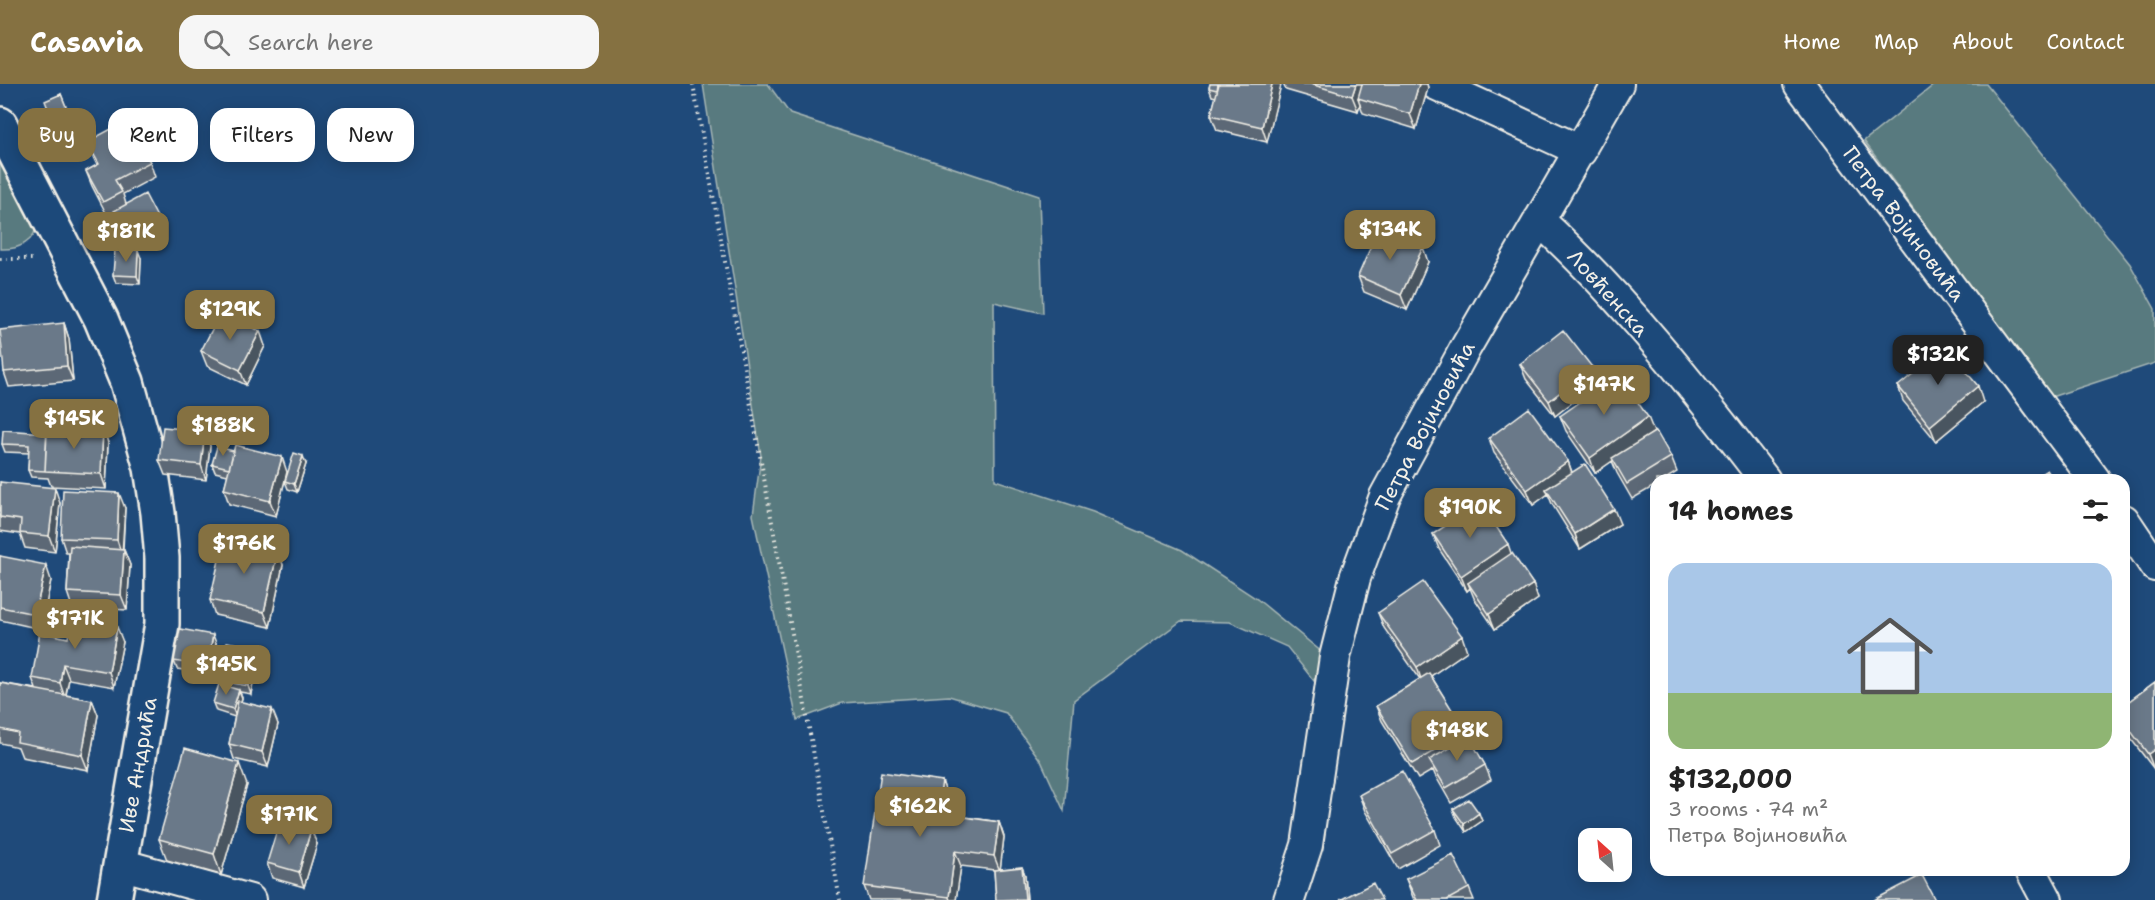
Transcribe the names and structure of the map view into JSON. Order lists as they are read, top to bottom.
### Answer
{
  "streets": {
    "street": ["Петра Војиновића", "Ловћенска", "Иве Андрића"]
  },
  "crossings": [
    ["Петра Војиновића", "Ловћенска"]
  ],
  "north": "top left",
  "page": {
    "header": "Casavia",
    "search": "Search here",
    "nav": [
      "Home",
      "Map",
      "About",
      "Contact"
    ],
    "chip": [
      "Buy",
      "Rent",
      "Filters",
      "New"
    ],
    "price": [
      "$134K",
      "$181K",
      "$129K",
      "$132K",
      "$147K",
      "$145K",
      "$188K",
      "$190K",
      "$176K",
      "$171K",
      "$145K",
      "$148K",
      "$162K",
      "$171K"
    ],
    "heading": "14 homes",
    "list": [
      {
        "name": "$132,000",
        "note": "3 rooms · 74 m² · Петра Војиновића"
      }
    ]
  }
}
